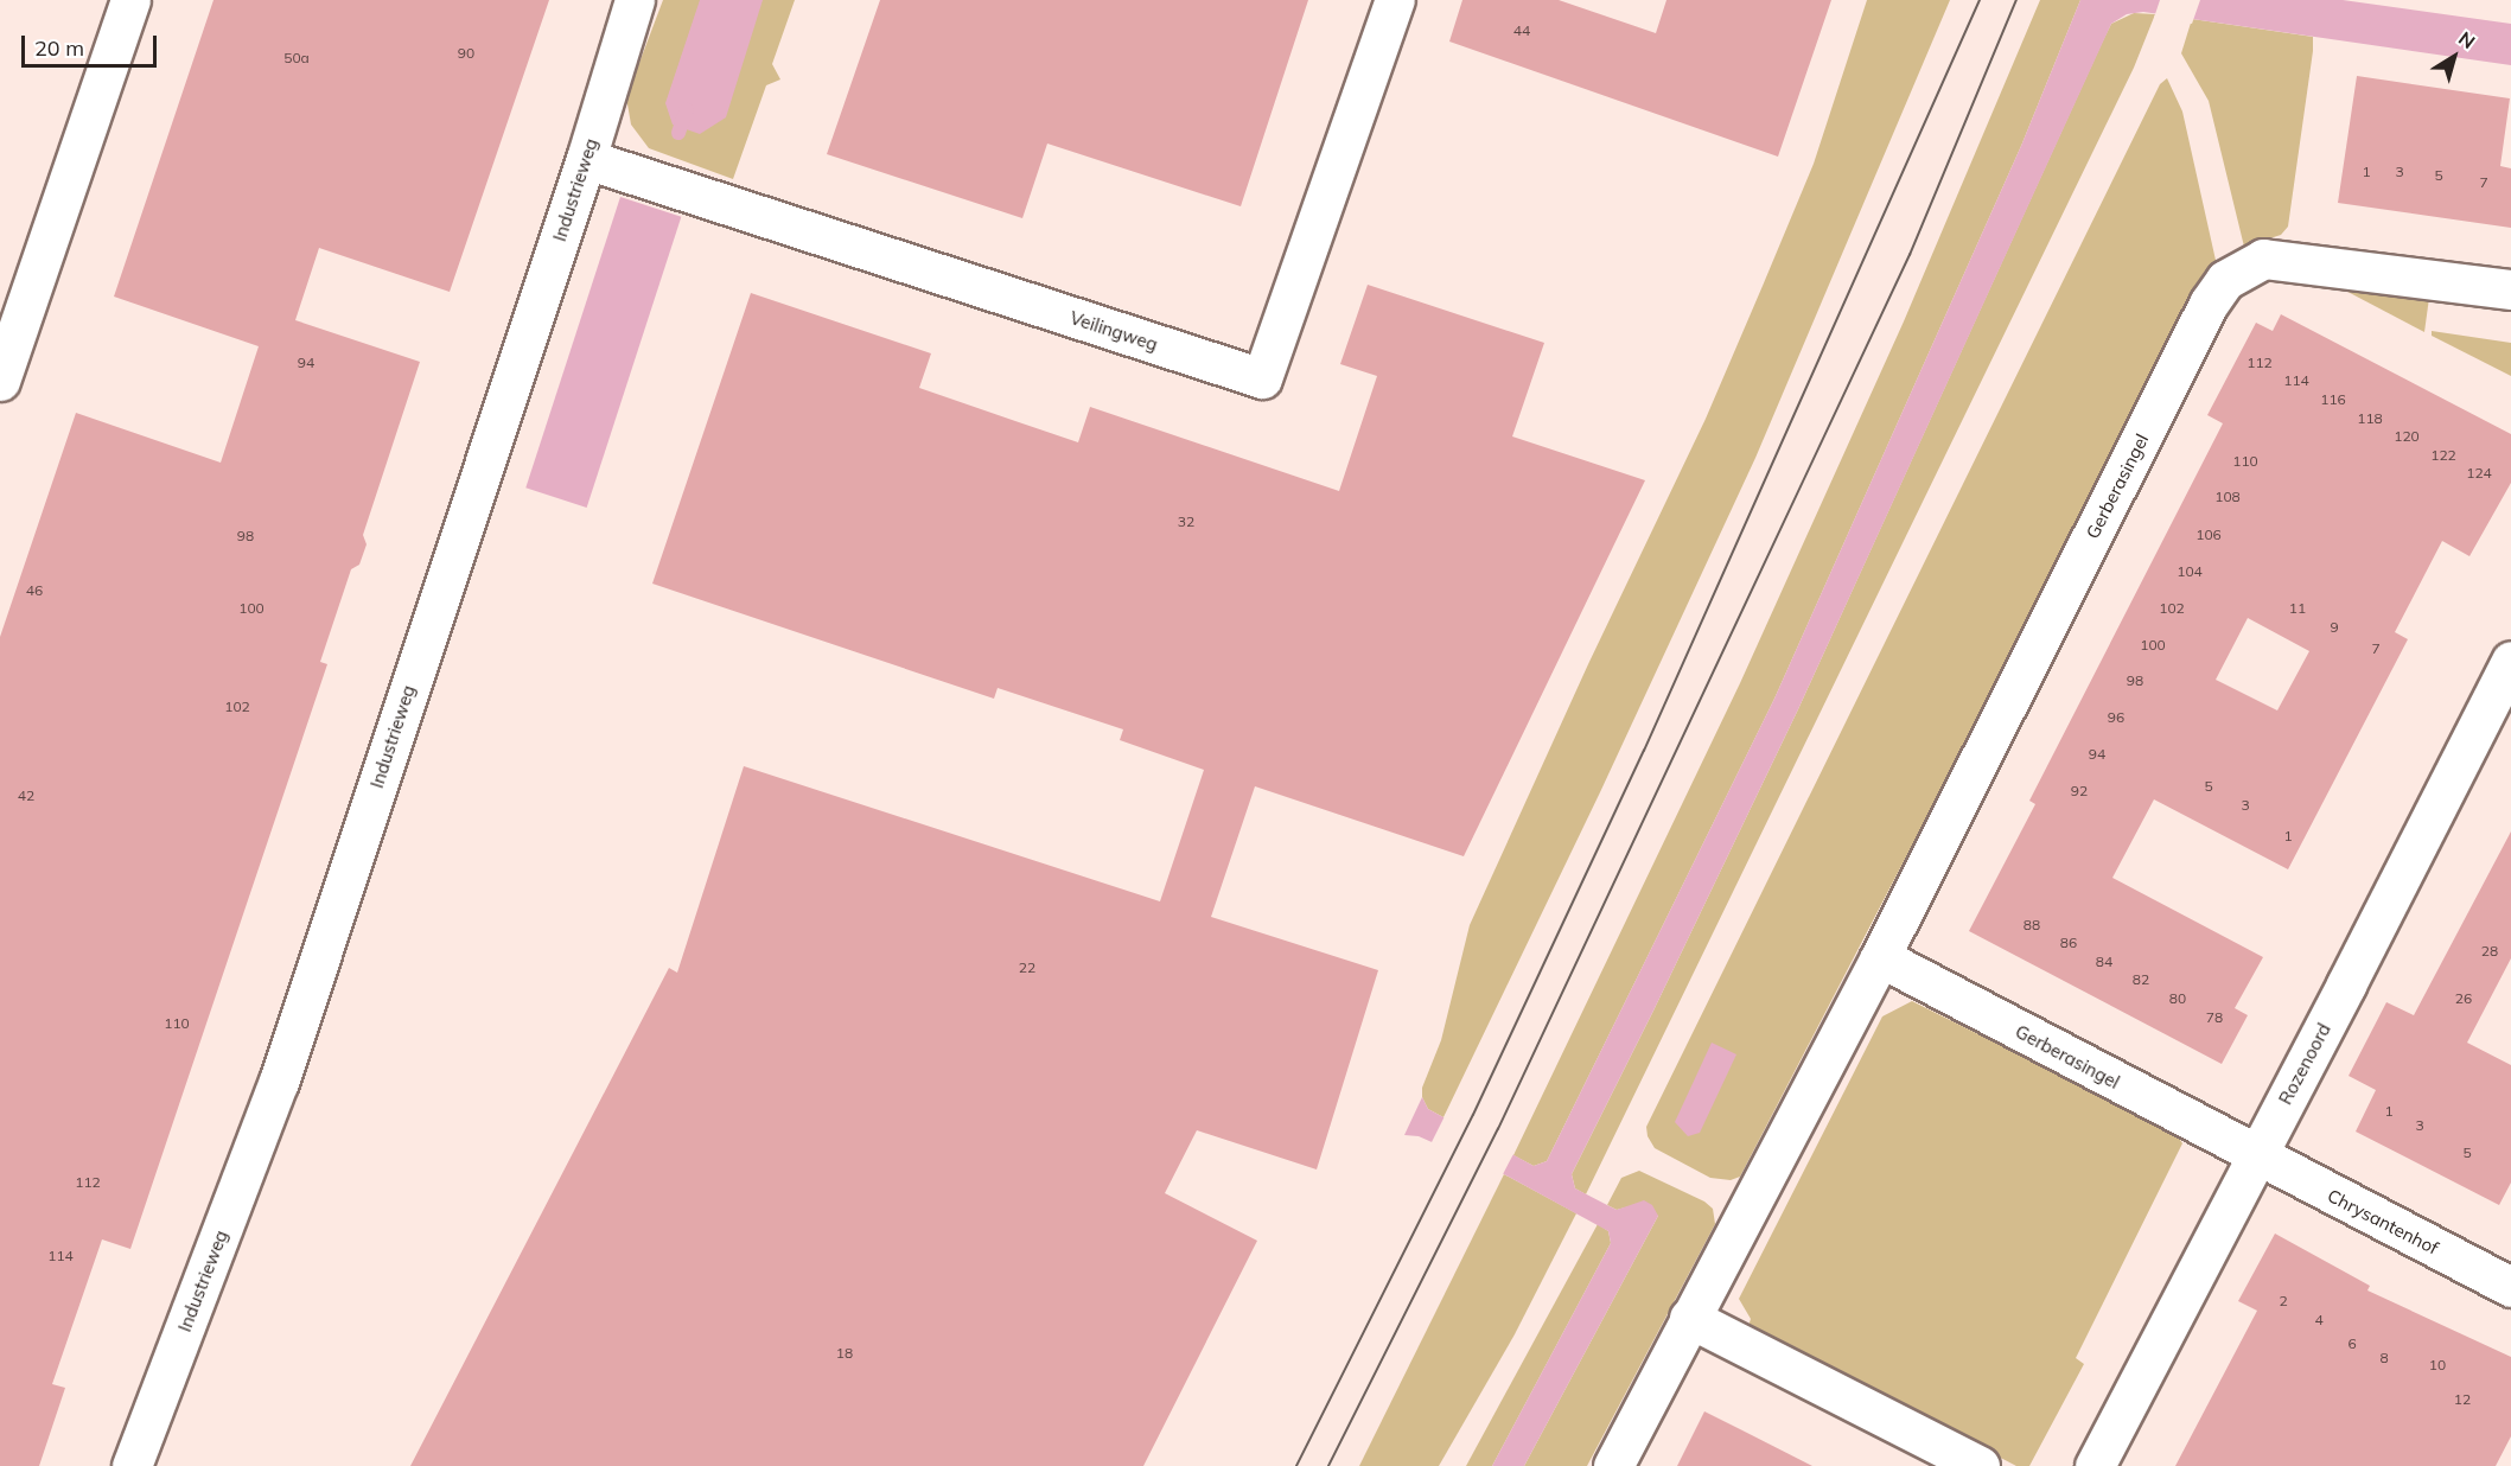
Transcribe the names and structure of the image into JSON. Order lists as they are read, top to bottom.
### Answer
{
  "streets": {
    "street": [
      "Industrieweg",
      "Veilingweg",
      "Gerberasingel",
      "Rozenoord",
      "Chrysantenhof"
    ]
  },
  "crossings": [
    ["Industrieweg", "Veilingweg"],
    ["Gerberasingel", "Rozenoord"],
    ["Gerberasingel", "Chrysantenhof"],
    ["Rozenoord", "Chrysantenhof"]
  ],
  "house_numbers": [
    "44",
    "90",
    "50a",
    "1",
    "3",
    "5",
    "7",
    "94",
    "112",
    "114",
    "116",
    "118",
    "120",
    "122",
    "110",
    "124",
    "108",
    "32",
    "106",
    "98",
    "104",
    "46",
    "100",
    "102",
    "11",
    "9",
    "100",
    "7",
    "98",
    "102",
    "96",
    "94",
    "5",
    "92",
    "42",
    "3",
    "1",
    "88",
    "86",
    "28",
    "84",
    "22",
    "82",
    "80",
    "26",
    "78",
    "110",
    "1",
    "3",
    "5",
    "112",
    "114",
    "2",
    "4",
    "6",
    "18",
    "8",
    "10",
    "12"
  ],
  "scale_bar": "20 m",
  "north": "top right"
}
